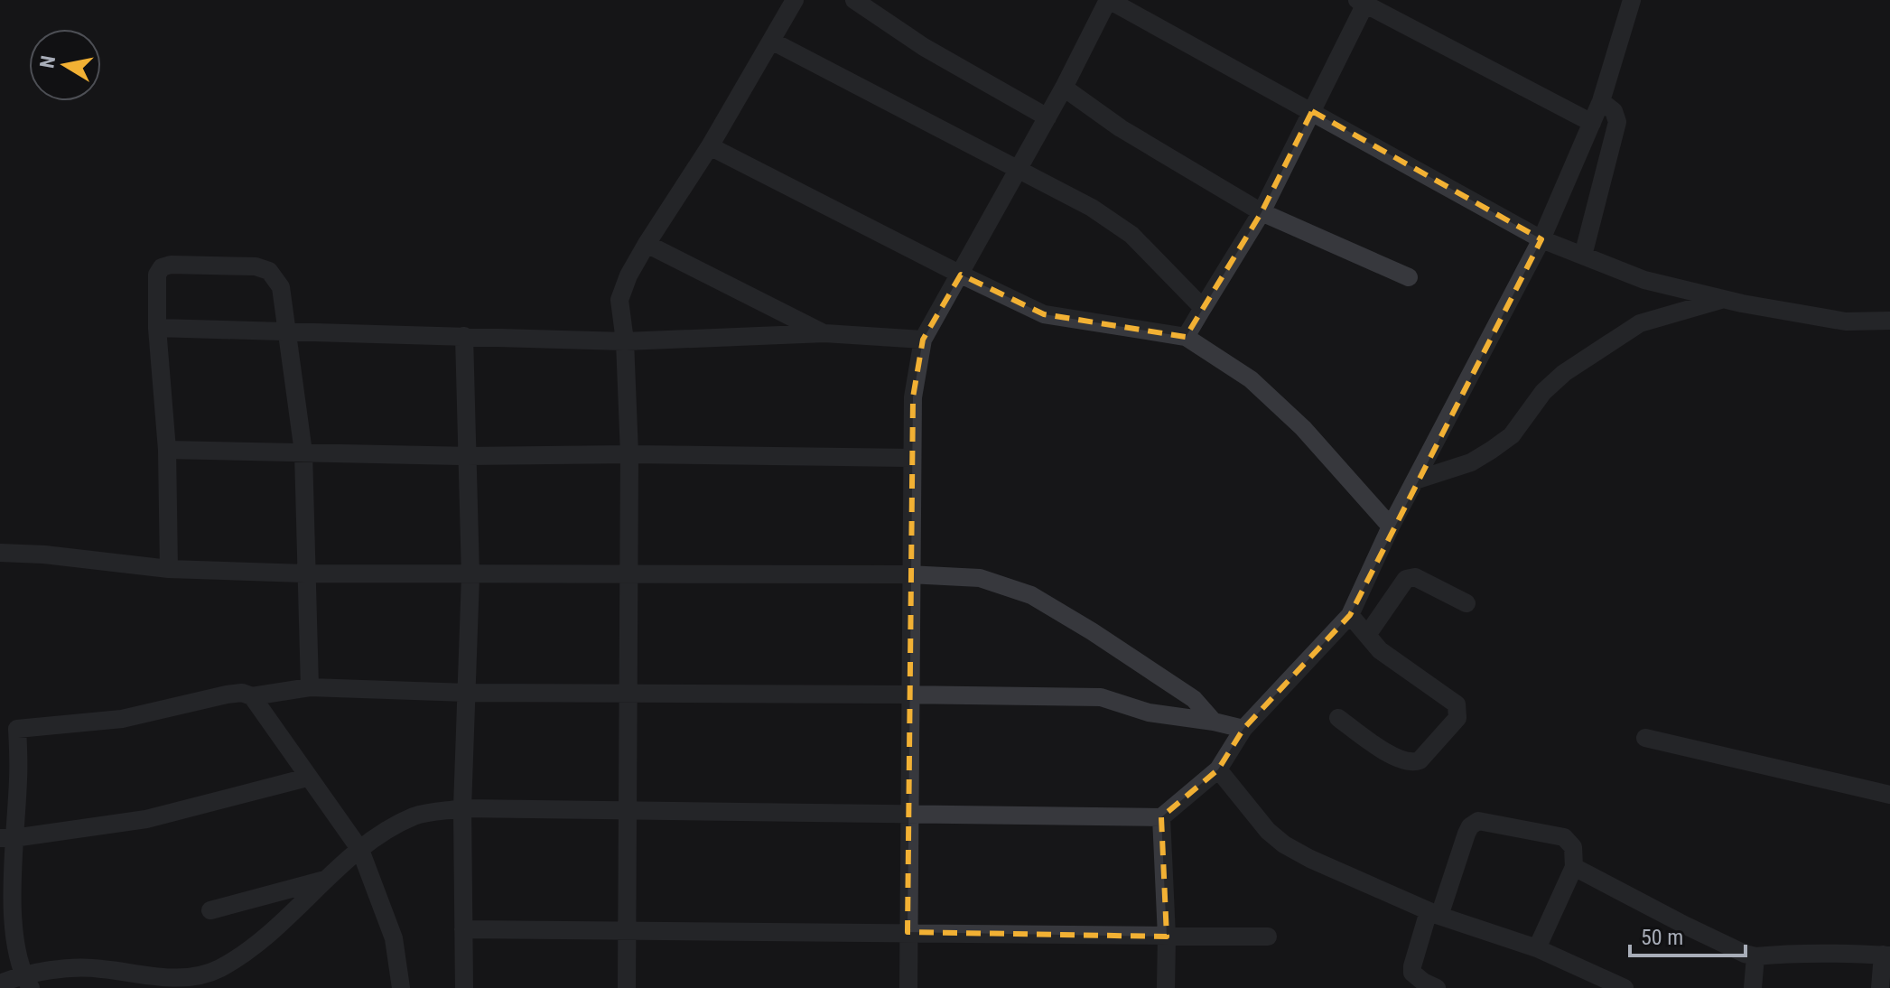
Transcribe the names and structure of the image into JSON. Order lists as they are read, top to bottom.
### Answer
{
  "scale_bar": "50 m",
  "north": "left"
}
